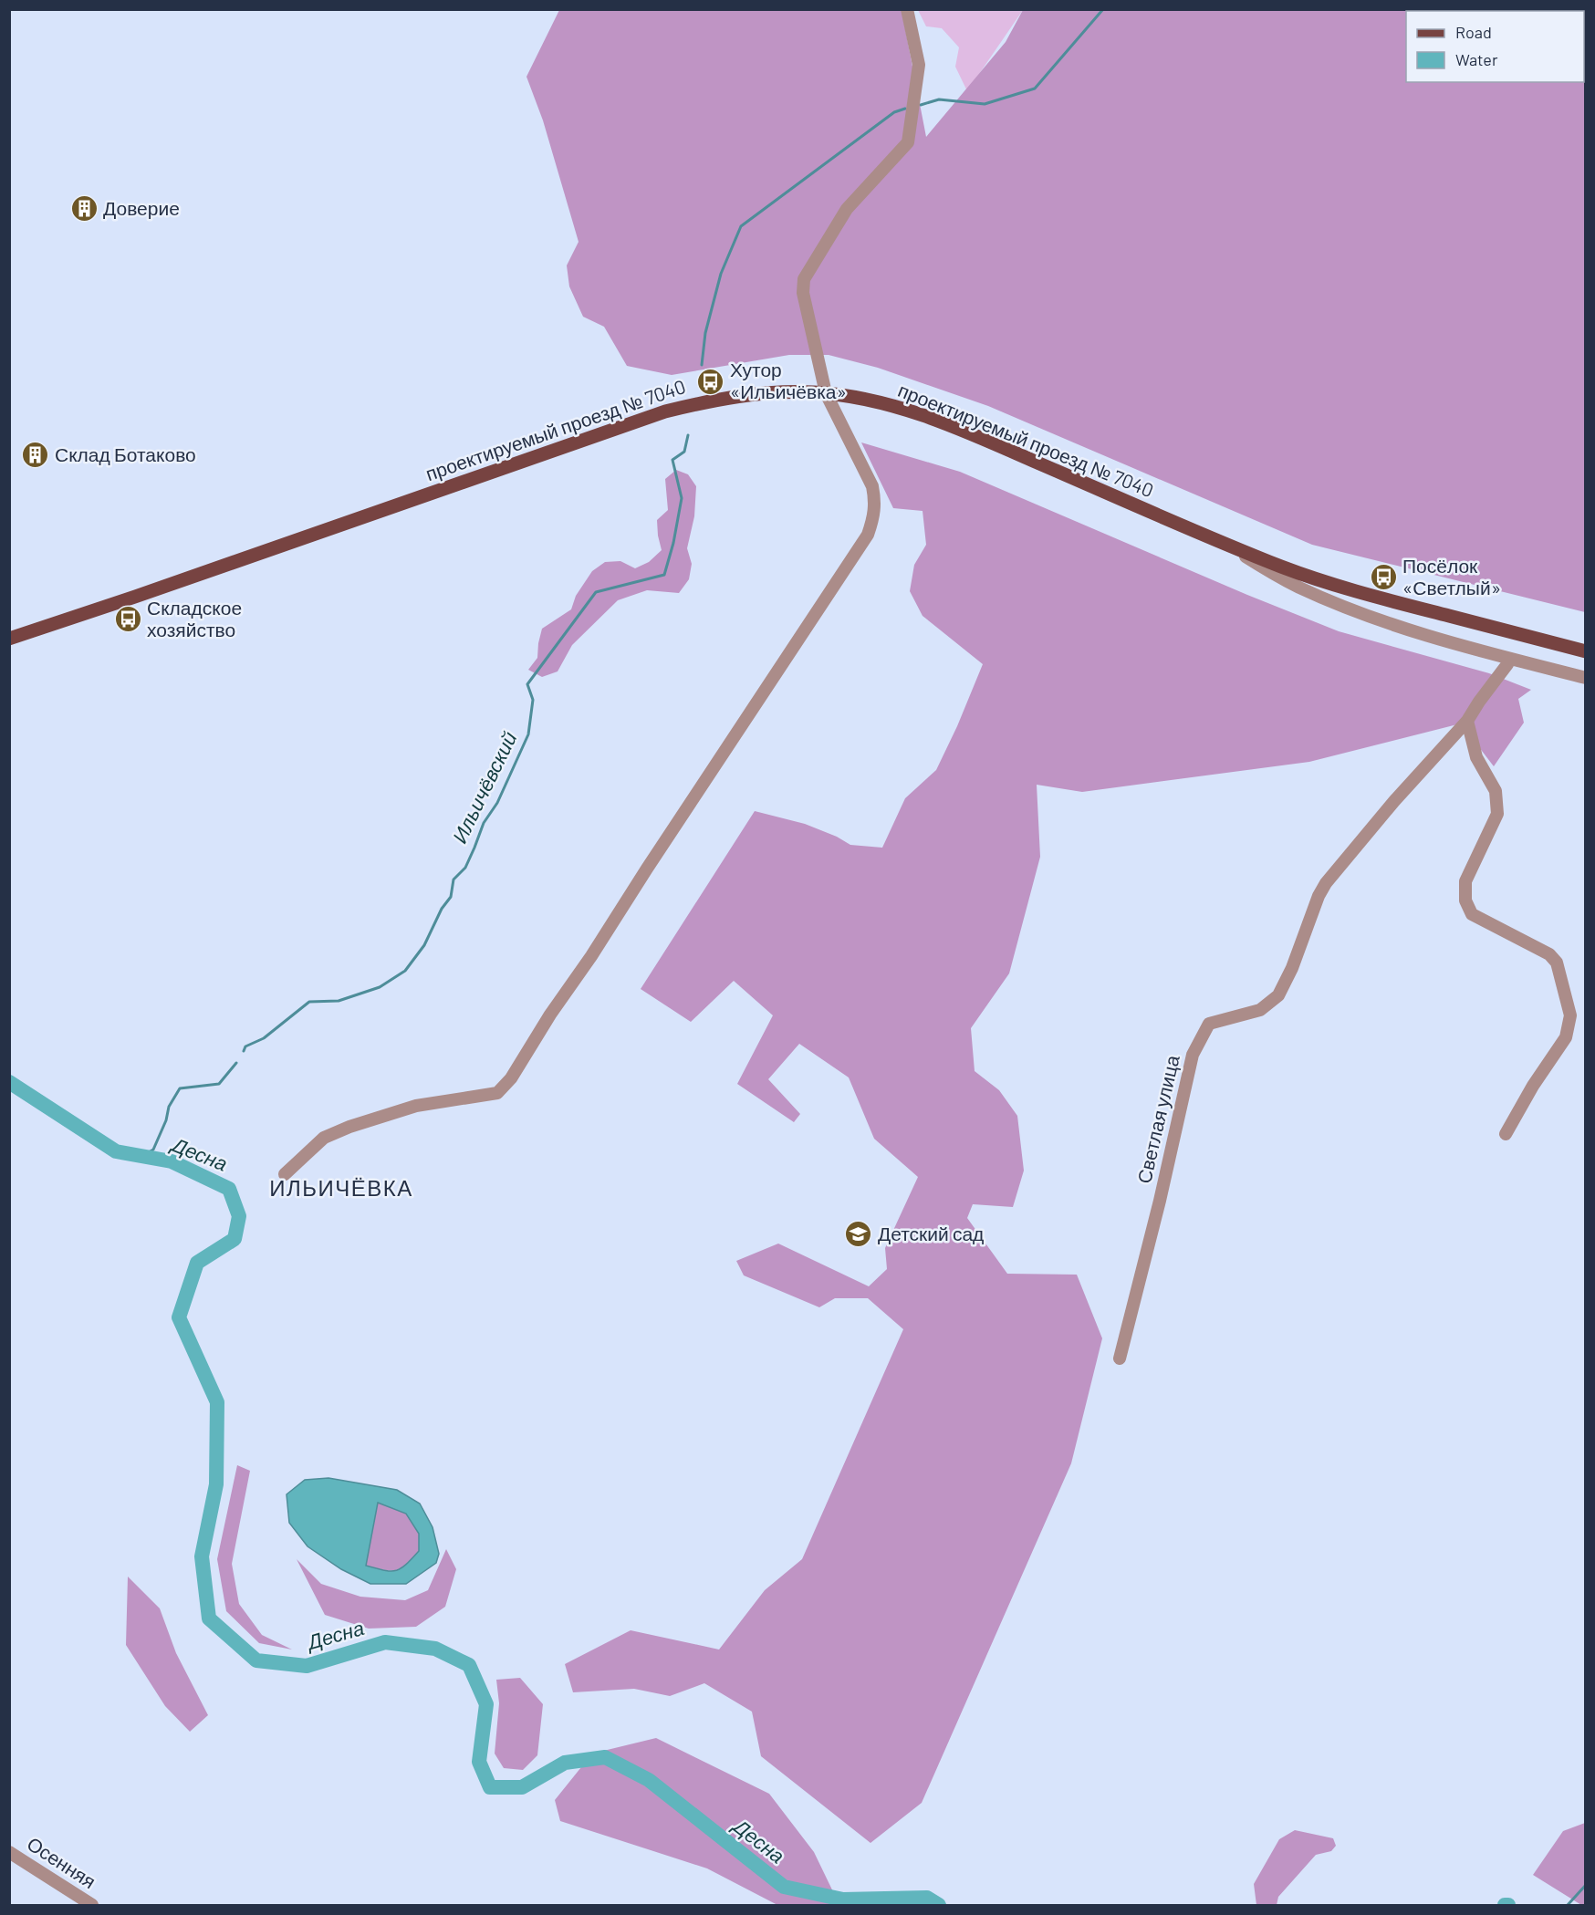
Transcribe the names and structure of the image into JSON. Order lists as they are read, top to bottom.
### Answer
{
  "streets": {
    "main road": ["проектируемый проезд № 7040"],
    "street": ["Светлая улица", "Осенняя"]
  },
  "districts": ["ИЛЬИЧЁВКА"],
  "water": ["Ильичёвский", "Десна"],
  "places": {
    "building": ["Доверие", "Склад Ботаково"],
    "bus stop": ["Хутор «Ильичёвка»", "Посёлок «Светлый»", "Складское хозяйство"],
    "school or university": ["Детский сад"]
  },
  "legend": ["Road", "Water"]
}
